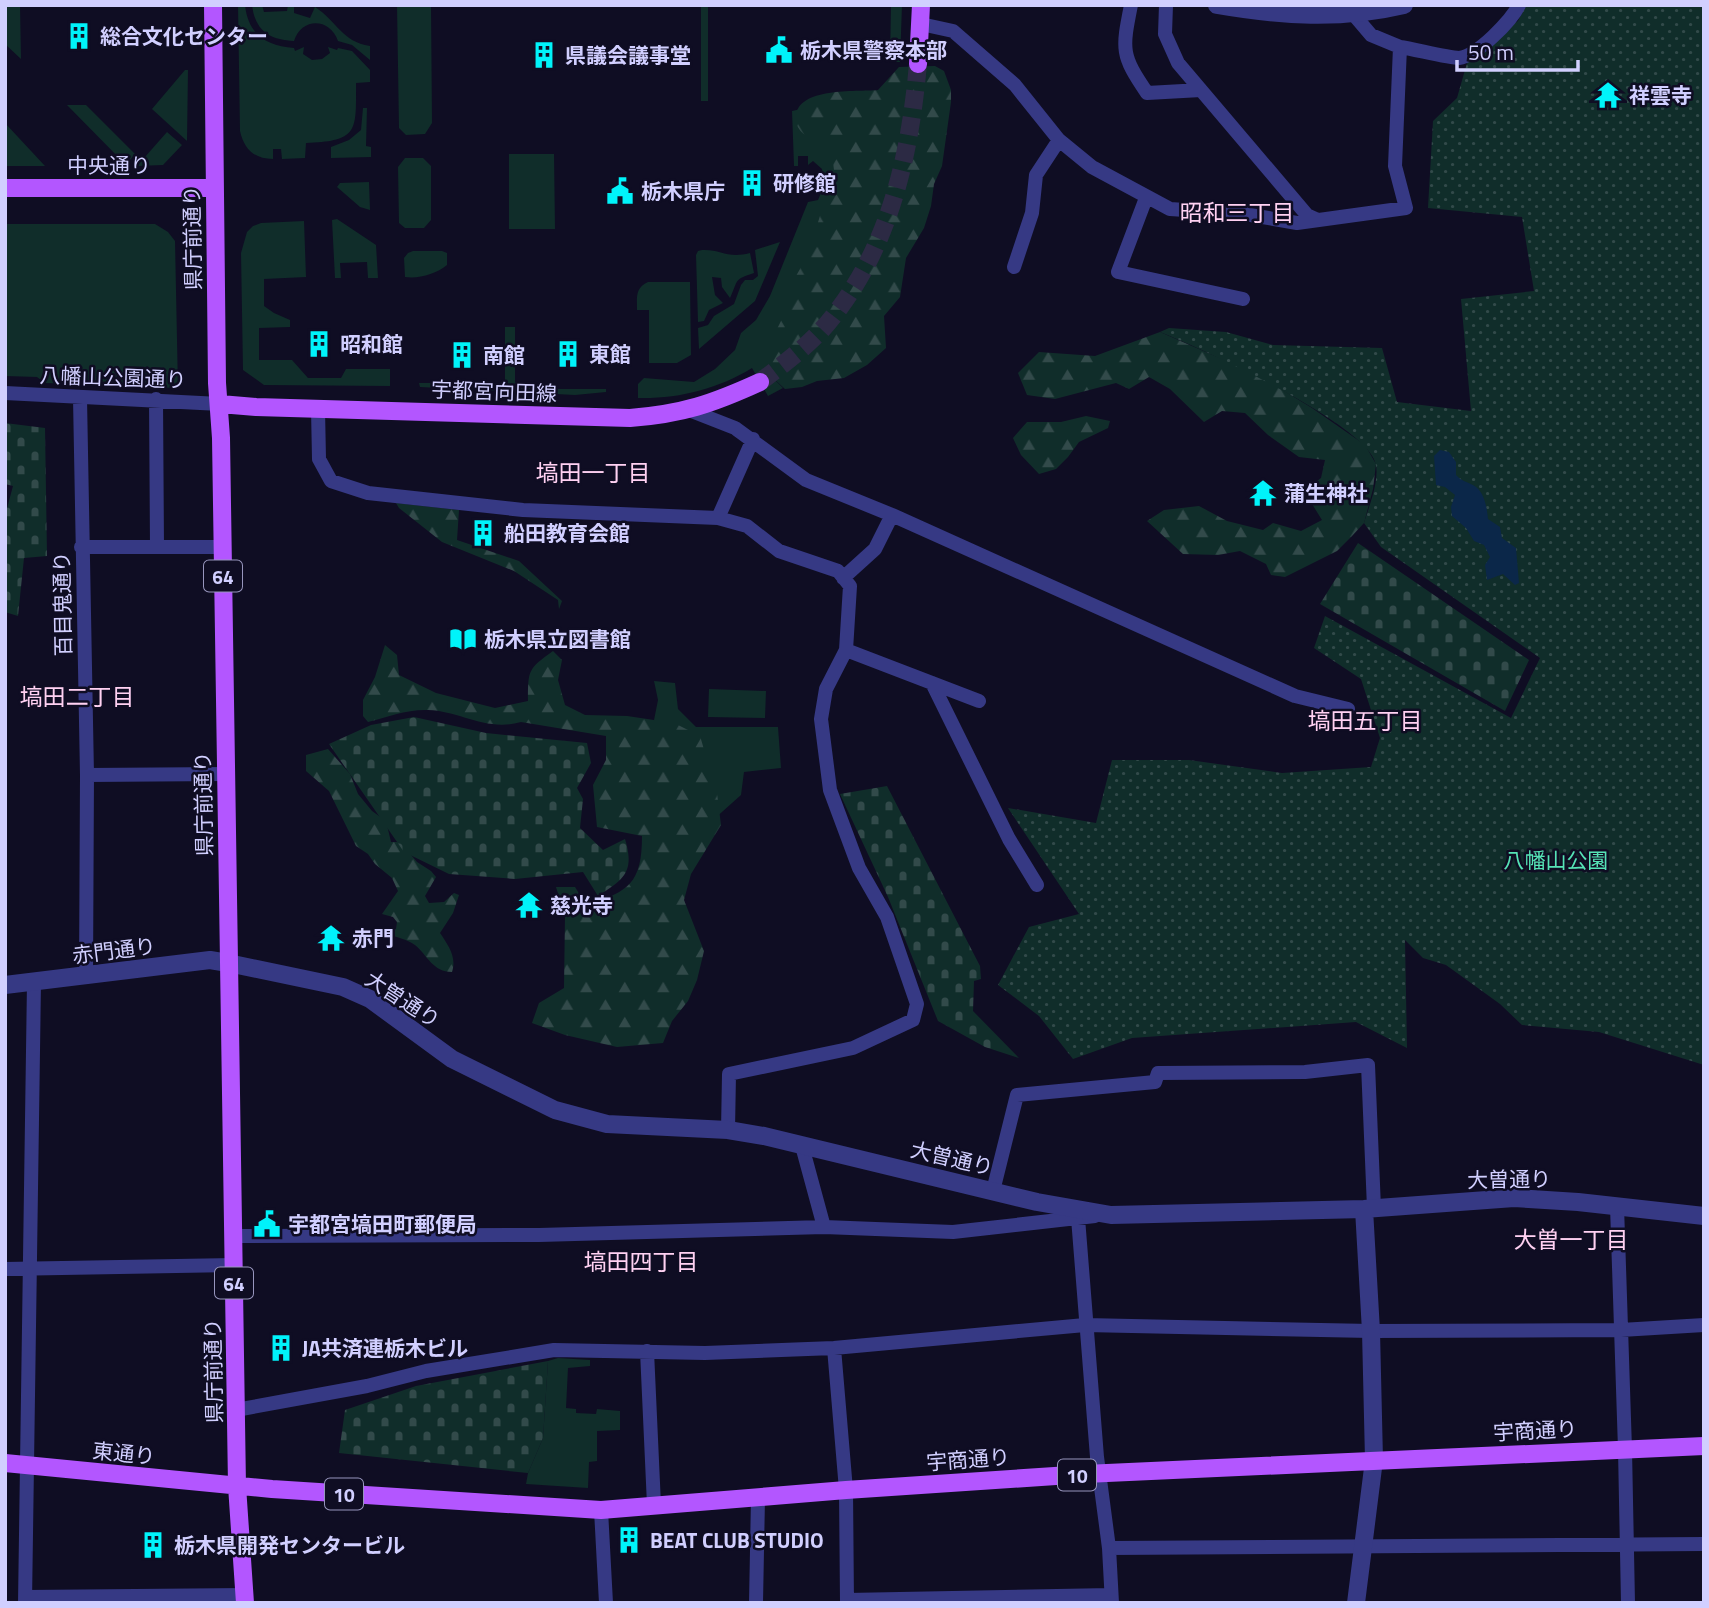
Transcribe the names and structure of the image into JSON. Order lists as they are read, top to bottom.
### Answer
{
  "streets": {
    "main road": [
      "中央通り",
      "県庁前通り",
      "宇都宮向田線",
      "64",
      "宇商通り",
      "東通り",
      "10"
    ],
    "street": [
      "八幡山公園通り",
      "百目鬼通り",
      "赤門通り",
      "大曽通り"
    ]
  },
  "crossings": [
    ["中央通り", "県庁前通り"],
    ["県庁前通り", "八幡山公園通り"],
    ["県庁前通り", "宇都宮向田線"],
    ["県庁前通り", "赤門通り"],
    ["県庁前通り", "大曽通り"],
    ["県庁前通り", "宇商通り"],
    ["県庁前通り", "東通り"],
    ["八幡山公園通り", "宇都宮向田線"],
    ["八幡山公園通り", "百目鬼通り"],
    ["百目鬼通り", "赤門通り"],
    ["赤門通り", "大曽通り"],
    ["宇商通り", "東通り"]
  ],
  "districts": [
    "昭和三丁目",
    "塙田一丁目",
    "塙田二丁目",
    "塙田五丁目",
    "大曽一丁目",
    "塙田四丁目"
  ],
  "parks": ["八幡山公園"],
  "places": {
    "building": [
      "総合文化センター",
      "県議会議事堂",
      "研修館",
      "昭和館",
      "東館",
      "南館",
      "船田教育会館",
      "JA共済連栃木ビル",
      "BEAT CLUB STUDIO",
      "栃木県開発センタービル"
    ],
    "public building": ["栃木県警察本部", "栃木県庁", "宇都宮塙田町郵便局"],
    "temple": [
      "祥雲寺",
      "蒲生神社",
      "慈光寺",
      "赤門"
    ],
    "library": ["栃木県立図書館"]
  },
  "scale_bar": "50 m"
}
